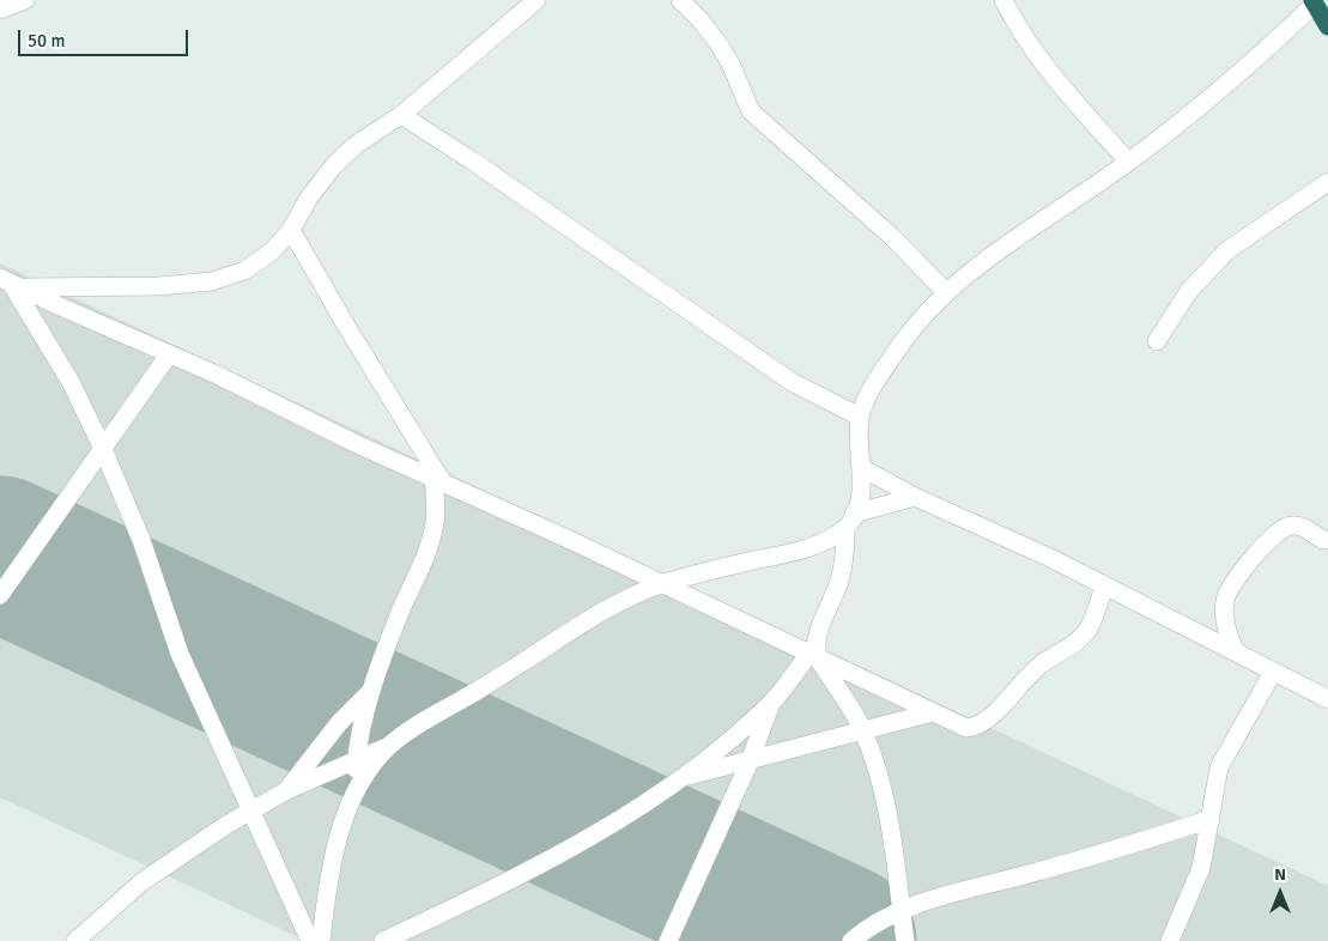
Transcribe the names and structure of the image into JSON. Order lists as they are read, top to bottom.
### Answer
{
  "scale_bar": "50 m",
  "north": "top"
}
